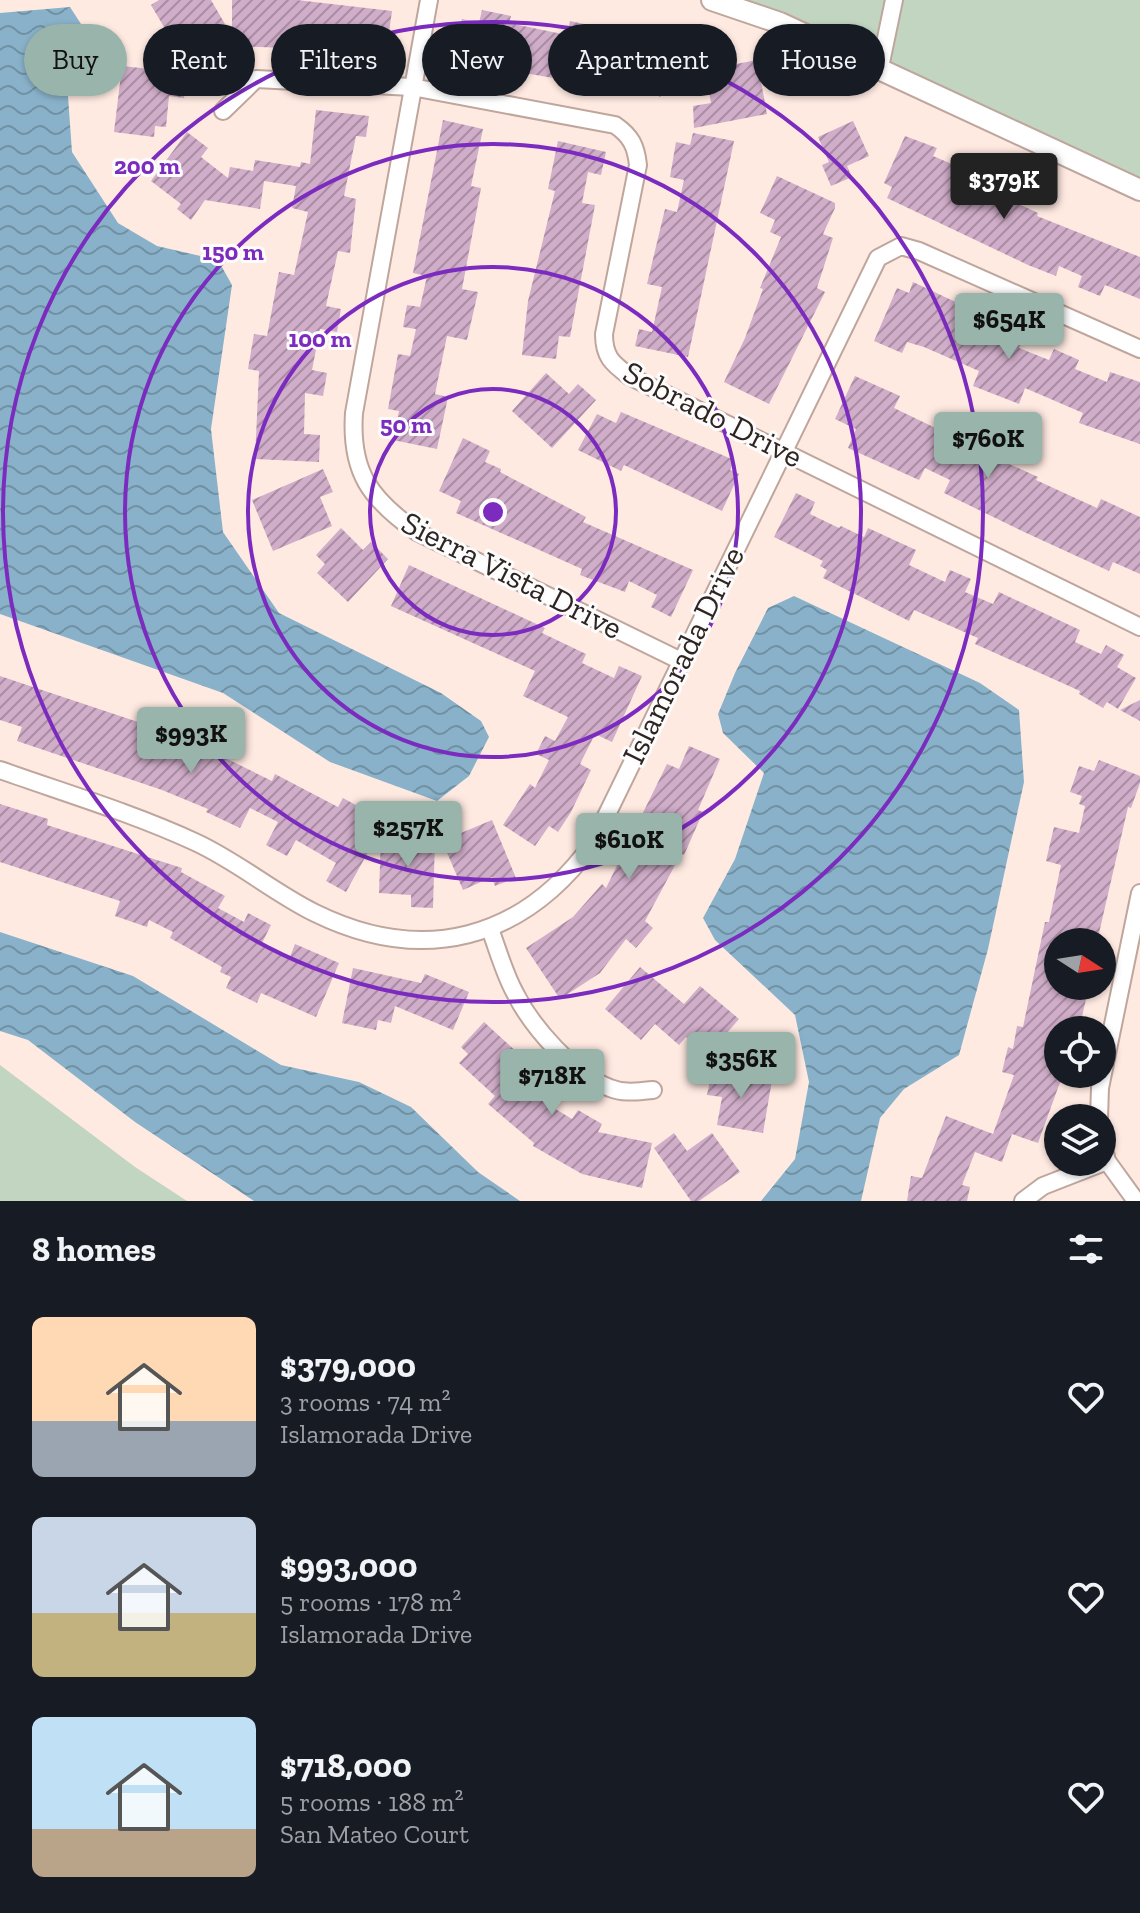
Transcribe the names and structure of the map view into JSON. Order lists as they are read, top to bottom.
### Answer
{
  "streets": {
    "street": ["Sobrado Drive", "Sierra Vista Drive", "Islamorada Drive"]
  },
  "crossings": [
    ["Sobrado Drive", "Sierra Vista Drive"],
    ["Sobrado Drive", "Islamorada Drive"],
    ["Sierra Vista Drive", "Islamorada Drive"]
  ],
  "north": "right",
  "page": {
    "chip": [
      "Buy",
      "Rent",
      "Filters",
      "New",
      "Apartment",
      "House"
    ],
    "price": [
      "$379K",
      "$654K",
      "$760K",
      "$993K",
      "$257K",
      "$610K",
      "$356K",
      "$718K"
    ],
    "heading": "8 homes",
    "list": [
      {
        "name": "$379,000",
        "note": "3 rooms · 74 m² · Islamorada Drive"
      },
      {
        "name": "$993,000",
        "note": "5 rooms · 178 m² · Islamorada Drive"
      },
      {
        "name": "$718,000",
        "note": "5 rooms · 188 m² · San Mateo Court"
      }
    ]
  },
  "rings": [
    "200 m",
    "150 m",
    "100 m",
    "50 m"
  ]
}
